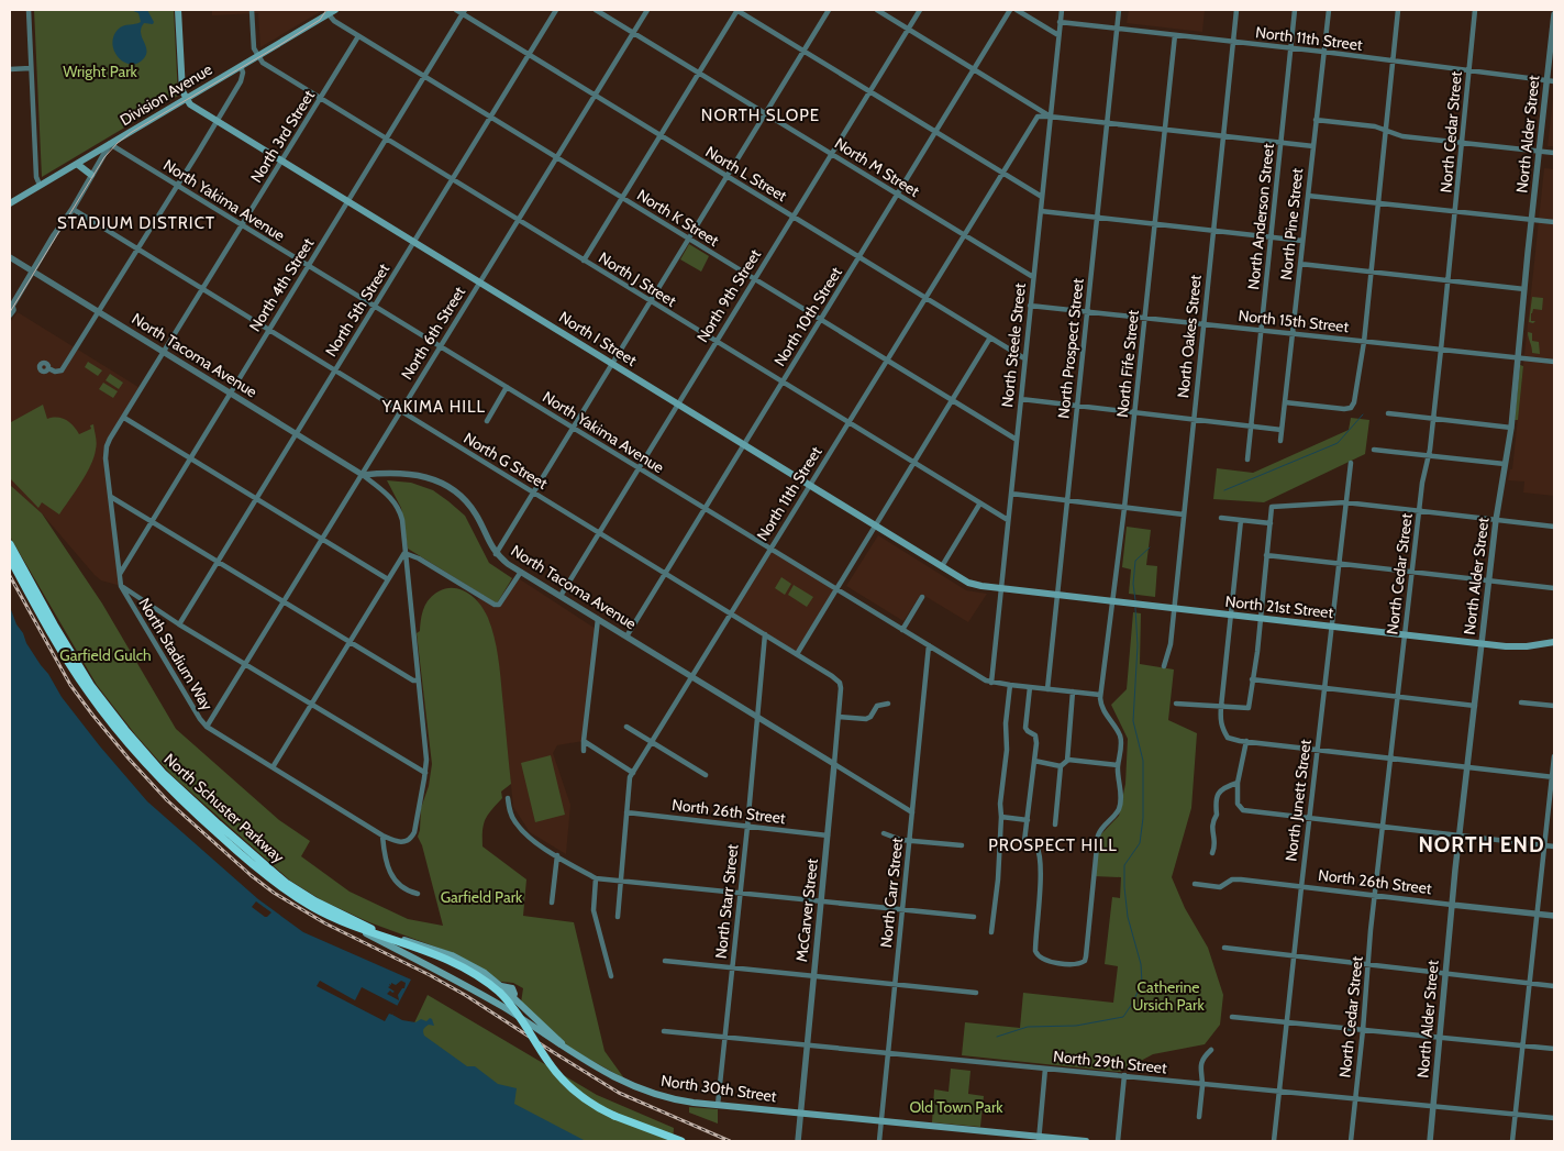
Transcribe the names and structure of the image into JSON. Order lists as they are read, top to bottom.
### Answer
{
  "streets": {
    "highway": ["North Schuster Parkway"],
    "main road": [
      "Division Avenue",
      "North I Street",
      "North 21st Street",
      "North 30th Street"
    ],
    "street": [
      "North 11th Street",
      "North Cedar Street",
      "North Alder Street",
      "North 3rd Street",
      "North M Street",
      "North L Street",
      "North Yakima Avenue",
      "North Anderson Street",
      "North K Street",
      "North Pine Street",
      "North J Street",
      "North 4th Street",
      "North 9th Street",
      "North 5th Street",
      "North 10th Street",
      "North 15th Street",
      "North 6th Street",
      "North Oakes Street",
      "North Steele Street",
      "North Prospect Street",
      "North Tacoma Avenue",
      "North Fife Street",
      "North G Street",
      "North Stadium Way",
      "North Junett Street",
      "North 26th Street",
      "North Carr Street",
      "North Starr Street",
      "McCarver Street",
      "North 29th Street"
    ]
  },
  "crossings": [
    ["North 11th Street", "North Cedar Street"],
    ["North 11th Street", "North Alder Street"],
    ["North 11th Street", "North M Street"],
    ["North 11th Street", "North L Street"],
    ["North 11th Street", "North Yakima Avenue"],
    ["North 11th Street", "North Anderson Street"],
    ["North 11th Street", "North K Street"],
    ["North 11th Street", "North Pine Street"],
    ["North 11th Street", "North J Street"],
    ["North 11th Street", "North Oakes Street"],
    ["North 11th Street", "North I Street"],
    ["North 11th Street", "North Steele Street"],
    ["North 11th Street", "North Prospect Street"],
    ["North 11th Street", "North Tacoma Avenue"],
    ["North 11th Street", "North Fife Street"],
    ["North 11th Street", "North G Street"],
    ["North 11th Street", "North 26th Street"],
    ["Division Avenue", "North Yakima Avenue"],
    ["Division Avenue", "North K Street"],
    ["Division Avenue", "North J Street"],
    ["Division Avenue", "North I Street"],
    ["North Cedar Street", "North 15th Street"],
    ["North Cedar Street", "North 21st Street"],
    ["North Cedar Street", "North 26th Street"],
    ["North Cedar Street", "North 29th Street"],
    ["North Alder Street", "North 15th Street"],
    ["North Alder Street", "North 21st Street"],
    ["North Alder Street", "North 26th Street"],
    ["North Alder Street", "North 29th Street"],
    ["North 3rd Street", "North Yakima Avenue"],
    ["North 3rd Street", "North K Street"],
    ["North 3rd Street", "North J Street"],
    ["North 3rd Street", "North I Street"],
    ["North 3rd Street", "North Tacoma Avenue"],
    ["North 3rd Street", "North G Street"],
    ["North 3rd Street", "North Stadium Way"],
    ["North M Street", "North 9th Street"],
    ["North M Street", "North 10th Street"],
    ["North M Street", "North 6th Street"],
    ["North M Street", "North Steele Street"],
    ["North L Street", "North 4th Street"],
    ["North L Street", "North 9th Street"],
    ["North L Street", "North 5th Street"],
    ["North L Street", "North 10th Street"],
    ["North L Street", "North 6th Street"],
    ["North L Street", "North Steele Street"],
    ["North Yakima Avenue", "North 4th Street"],
    ["North Yakima Avenue", "North 9th Street"],
    ["North Yakima Avenue", "North 5th Street"],
    ["North Yakima Avenue", "North 10th Street"],
    ["North Yakima Avenue", "North 6th Street"],
    ["North Yakima Avenue", "North Steele Street"],
    ["North Yakima Avenue", "North Prospect Street"],
    ["North Yakima Avenue", "North Fife Street"],
    ["North Yakima Avenue", "North Carr Street"],
    ["North Anderson Street", "North 15th Street"],
    ["North K Street", "North 4th Street"],
    ["North K Street", "North 9th Street"],
    ["North K Street", "North 5th Street"],
    ["North K Street", "North 10th Street"],
    ["North K Street", "North 6th Street"],
    ["North K Street", "North Steele Street"],
    ["North Pine Street", "North 15th Street"],
    ["North J Street", "North 4th Street"],
    ["North J Street", "North 9th Street"],
    ["North J Street", "North 5th Street"],
    ["North J Street", "North 10th Street"],
    ["North J Street", "North 6th Street"],
    ["North J Street", "North Steele Street"],
    ["North 4th Street", "North I Street"],
    ["North 4th Street", "North Tacoma Avenue"],
    ["North 4th Street", "North G Street"],
    ["North 4th Street", "North Stadium Way"],
    ["North 9th Street", "North I Street"],
    ["North 9th Street", "North Tacoma Avenue"],
    ["North 9th Street", "North G Street"],
    ["North 5th Street", "North I Street"],
    ["North 5th Street", "North Tacoma Avenue"],
    ["North 5th Street", "North G Street"],
    ["North 10th Street", "North I Street"],
    ["North 10th Street", "North Tacoma Avenue"],
    ["North 10th Street", "North G Street"],
    ["North 15th Street", "North Oakes Street"],
    ["North 15th Street", "North Steele Street"],
    ["North 15th Street", "North Prospect Street"],
    ["North 15th Street", "North Fife Street"],
    ["North 6th Street", "North I Street"],
    ["North 6th Street", "North Tacoma Avenue"],
    ["North 6th Street", "North G Street"],
    ["North 6th Street", "North Stadium Way"],
    ["North Oakes Street", "North 21st Street"],
    ["North I Street", "North Steele Street"],
    ["North I Street", "North 21st Street"],
    ["North Steele Street", "North 21st Street"],
    ["North Prospect Street", "North 21st Street"],
    ["North Tacoma Avenue", "North Carr Street"],
    ["North Tacoma Avenue", "North Starr Street"],
    ["North Tacoma Avenue", "McCarver Street"],
    ["North Fife Street", "North 21st Street"],
    ["North G Street", "North Starr Street"],
    ["North G Street", "McCarver Street"],
    ["North 21st Street", "North Junett Street"],
    ["North Junett Street", "North 26th Street"],
    ["North Junett Street", "North 29th Street"],
    ["North Schuster Parkway", "North 30th Street"],
    ["North 26th Street", "North Starr Street"],
    ["North 26th Street", "McCarver Street"],
    ["North Carr Street", "North 29th Street"],
    ["North Carr Street", "North 30th Street"],
    ["North Starr Street", "North 29th Street"],
    ["North Starr Street", "North 30th Street"],
    ["McCarver Street", "North 29th Street"],
    ["McCarver Street", "North 30th Street"]
  ],
  "districts": [
    "NORTH SLOPE",
    "STADIUM DISTRICT",
    "YAKIMA HILL",
    "NORTH END",
    "PROSPECT HILL"
  ],
  "parks": [
    "Wright Park",
    "Garfield Gulch",
    "Garfield Park",
    "Catherine Ursich Park",
    "Old Town Park"
  ]
}
